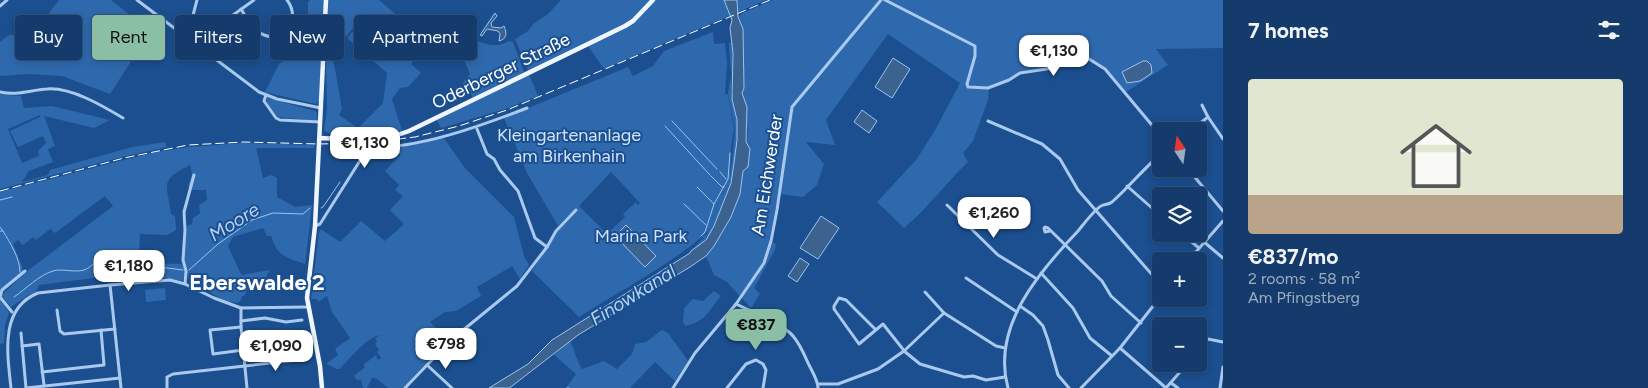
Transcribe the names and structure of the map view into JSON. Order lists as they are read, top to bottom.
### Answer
{
  "streets": {
    "main road": ["Oderberger Straße"],
    "street": ["Am Eichwerder"]
  },
  "districts": ["Eberswalde 2"],
  "water": ["Moore", "Finowkanal"],
  "parks": ["Kleingartenanlage am Birkenhain", "Marina Park"],
  "north": "top",
  "page": {
    "heading": "7 homes",
    "chip": [
      "Buy",
      "Rent",
      "Filters",
      "New",
      "Apartment"
    ],
    "price": [
      "€1,130",
      "€1,130",
      "€1,260",
      "€1,180",
      "€837",
      "€798",
      "€1,090"
    ],
    "list": [
      {
        "name": "€837/mo",
        "note": "2 rooms · 58 m² · Am Pfingstberg"
      }
    ],
    "map_buttons": ["+", "−"]
  }
}
